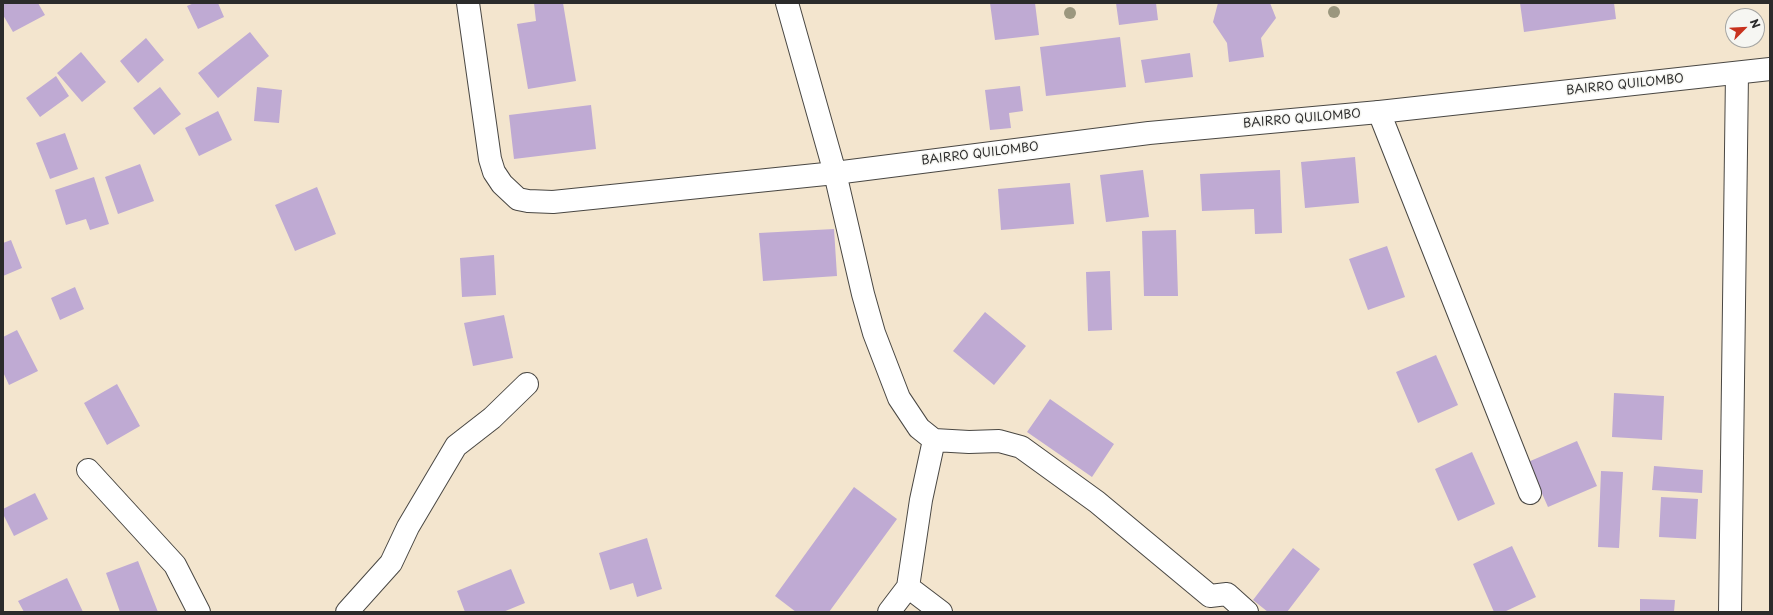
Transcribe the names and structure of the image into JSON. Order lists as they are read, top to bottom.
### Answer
{
  "streets": {
    "street": ["BAIRRO QUILOMBO"]
  },
  "north": "top right"
}
